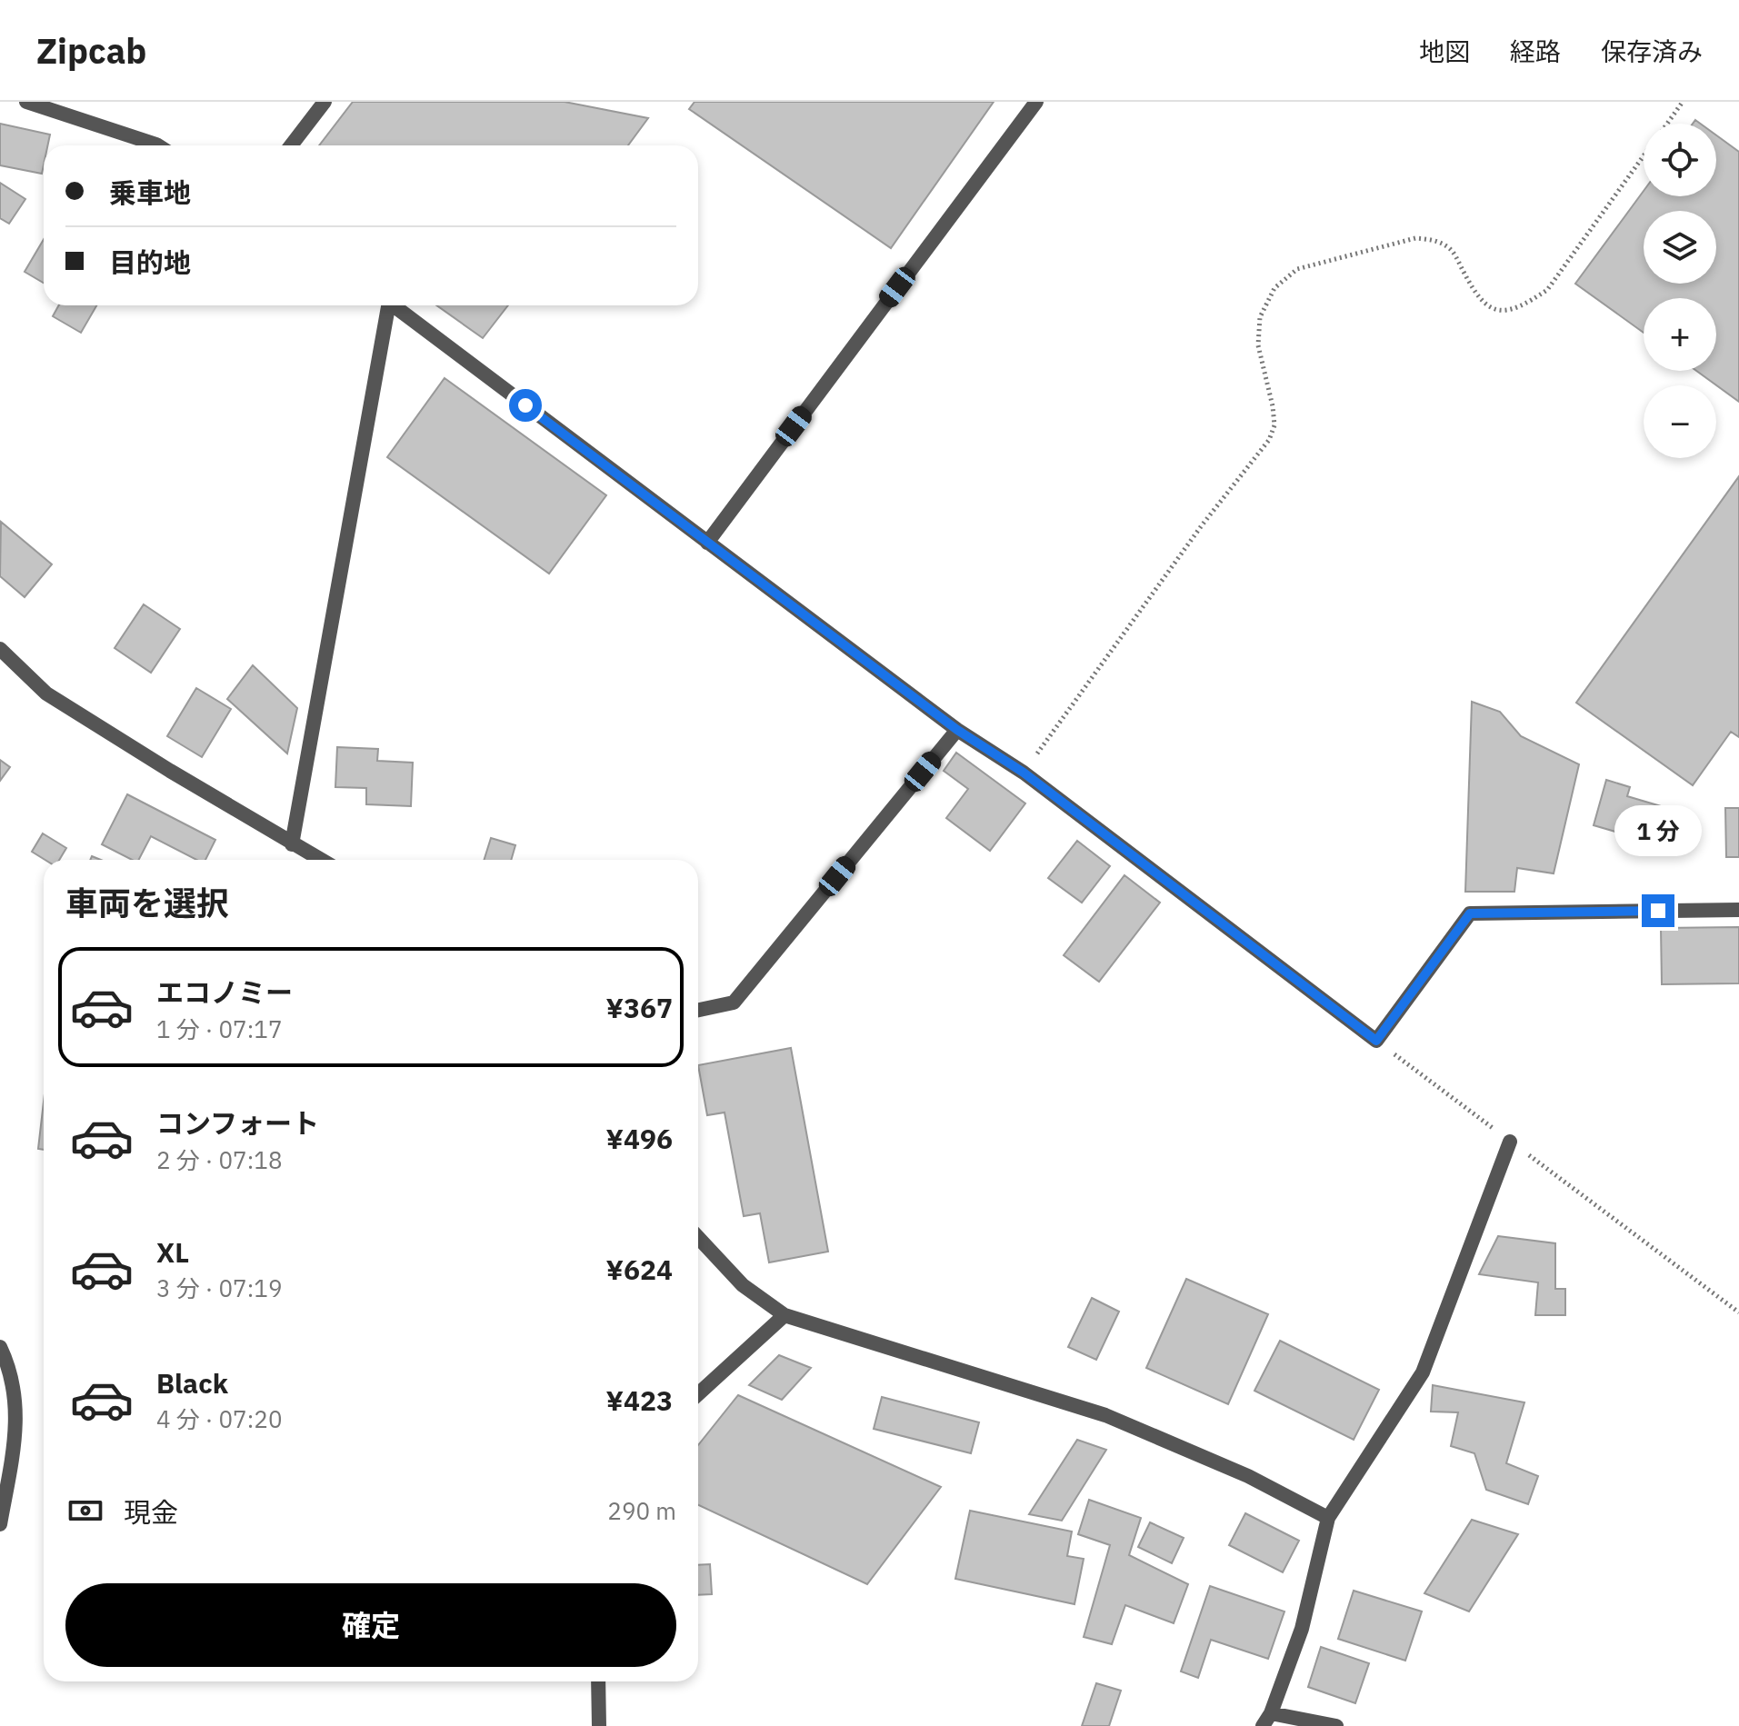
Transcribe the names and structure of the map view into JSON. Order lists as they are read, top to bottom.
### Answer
{
  "page": {
    "header": "Zipcab",
    "nav": ["地図", "経路", "保存済み"],
    "map_buttons": ["+", "−"],
    "banner": ["乗車地", "目的地"],
    "bubble": "1 分",
    "heading": "車両を選択",
    "list": [
      {
        "name": "エコノミー",
        "note": "1 分 · 07:17",
        "value": "¥367"
      },
      {
        "name": "コンフォート",
        "note": "2 分 · 07:18",
        "value": "¥496"
      },
      {
        "name": "XL",
        "note": "3 分 · 07:19",
        "value": "¥624"
      },
      {
        "name": "Black",
        "note": "4 分 · 07:20",
        "value": "¥423"
      }
    ],
    "pay": ["現金", "290 m"],
    "buttons": "確定"
  }
}
